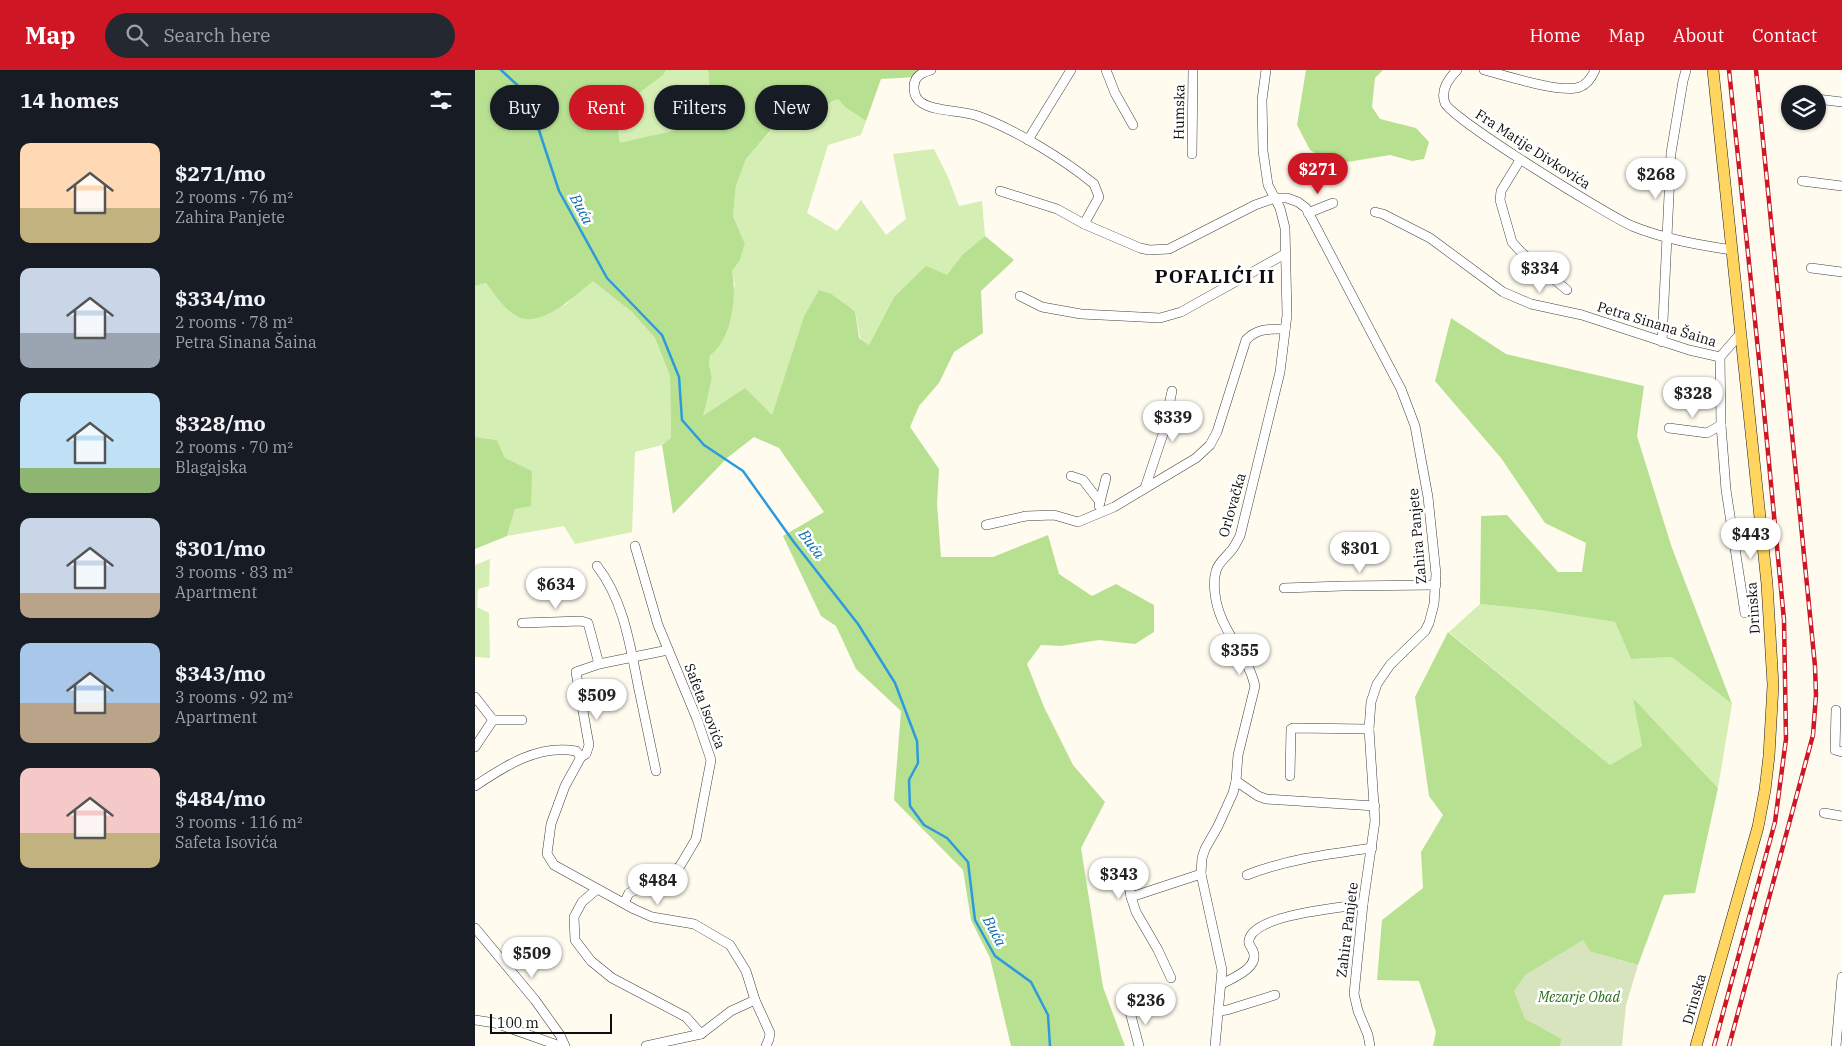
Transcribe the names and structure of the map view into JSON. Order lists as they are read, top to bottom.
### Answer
{
  "streets": {
    "main road": ["Drinska"],
    "street": [
      "Humska",
      "Fra Matije Divkovića",
      "Petra Sinana Šaina",
      "Orlovačka",
      "Zahira Panjete",
      "Safeta Isovića"
    ]
  },
  "crossings": [
    ["Fra Matije Divkovića", "Drinska"],
    ["Orlovačka", "Zahira Panjete"]
  ],
  "districts": ["POFALIĆI II"],
  "water": ["Buća"],
  "parks": ["Mezarje Obad"],
  "scale_bar": "100 m",
  "page": {
    "header": "Map",
    "search": "Search here",
    "nav": [
      "Home",
      "Map",
      "About",
      "Contact"
    ],
    "heading": "14 homes",
    "chip": [
      "Buy",
      "Rent",
      "Filters",
      "New"
    ],
    "list": [
      {
        "name": "$271/mo",
        "note": "2 rooms · 76 m² · Zahira Panjete"
      },
      {
        "name": "$334/mo",
        "note": "2 rooms · 78 m² · Petra Sinana Šaina"
      },
      {
        "name": "$328/mo",
        "note": "2 rooms · 70 m² · Blagajska"
      },
      {
        "name": "$301/mo",
        "note": "3 rooms · 83 m² · Apartment"
      },
      {
        "name": "$343/mo",
        "note": "3 rooms · 92 m² · Apartment"
      },
      {
        "name": "$484/mo",
        "note": "3 rooms · 116 m² · Safeta Isovića"
      }
    ],
    "price": [
      "$271",
      "$268",
      "$334",
      "$328",
      "$339",
      "$443",
      "$301",
      "$634",
      "$355",
      "$509",
      "$343",
      "$484",
      "$509",
      "$236"
    ],
    "scale": "100 m"
  }
}
